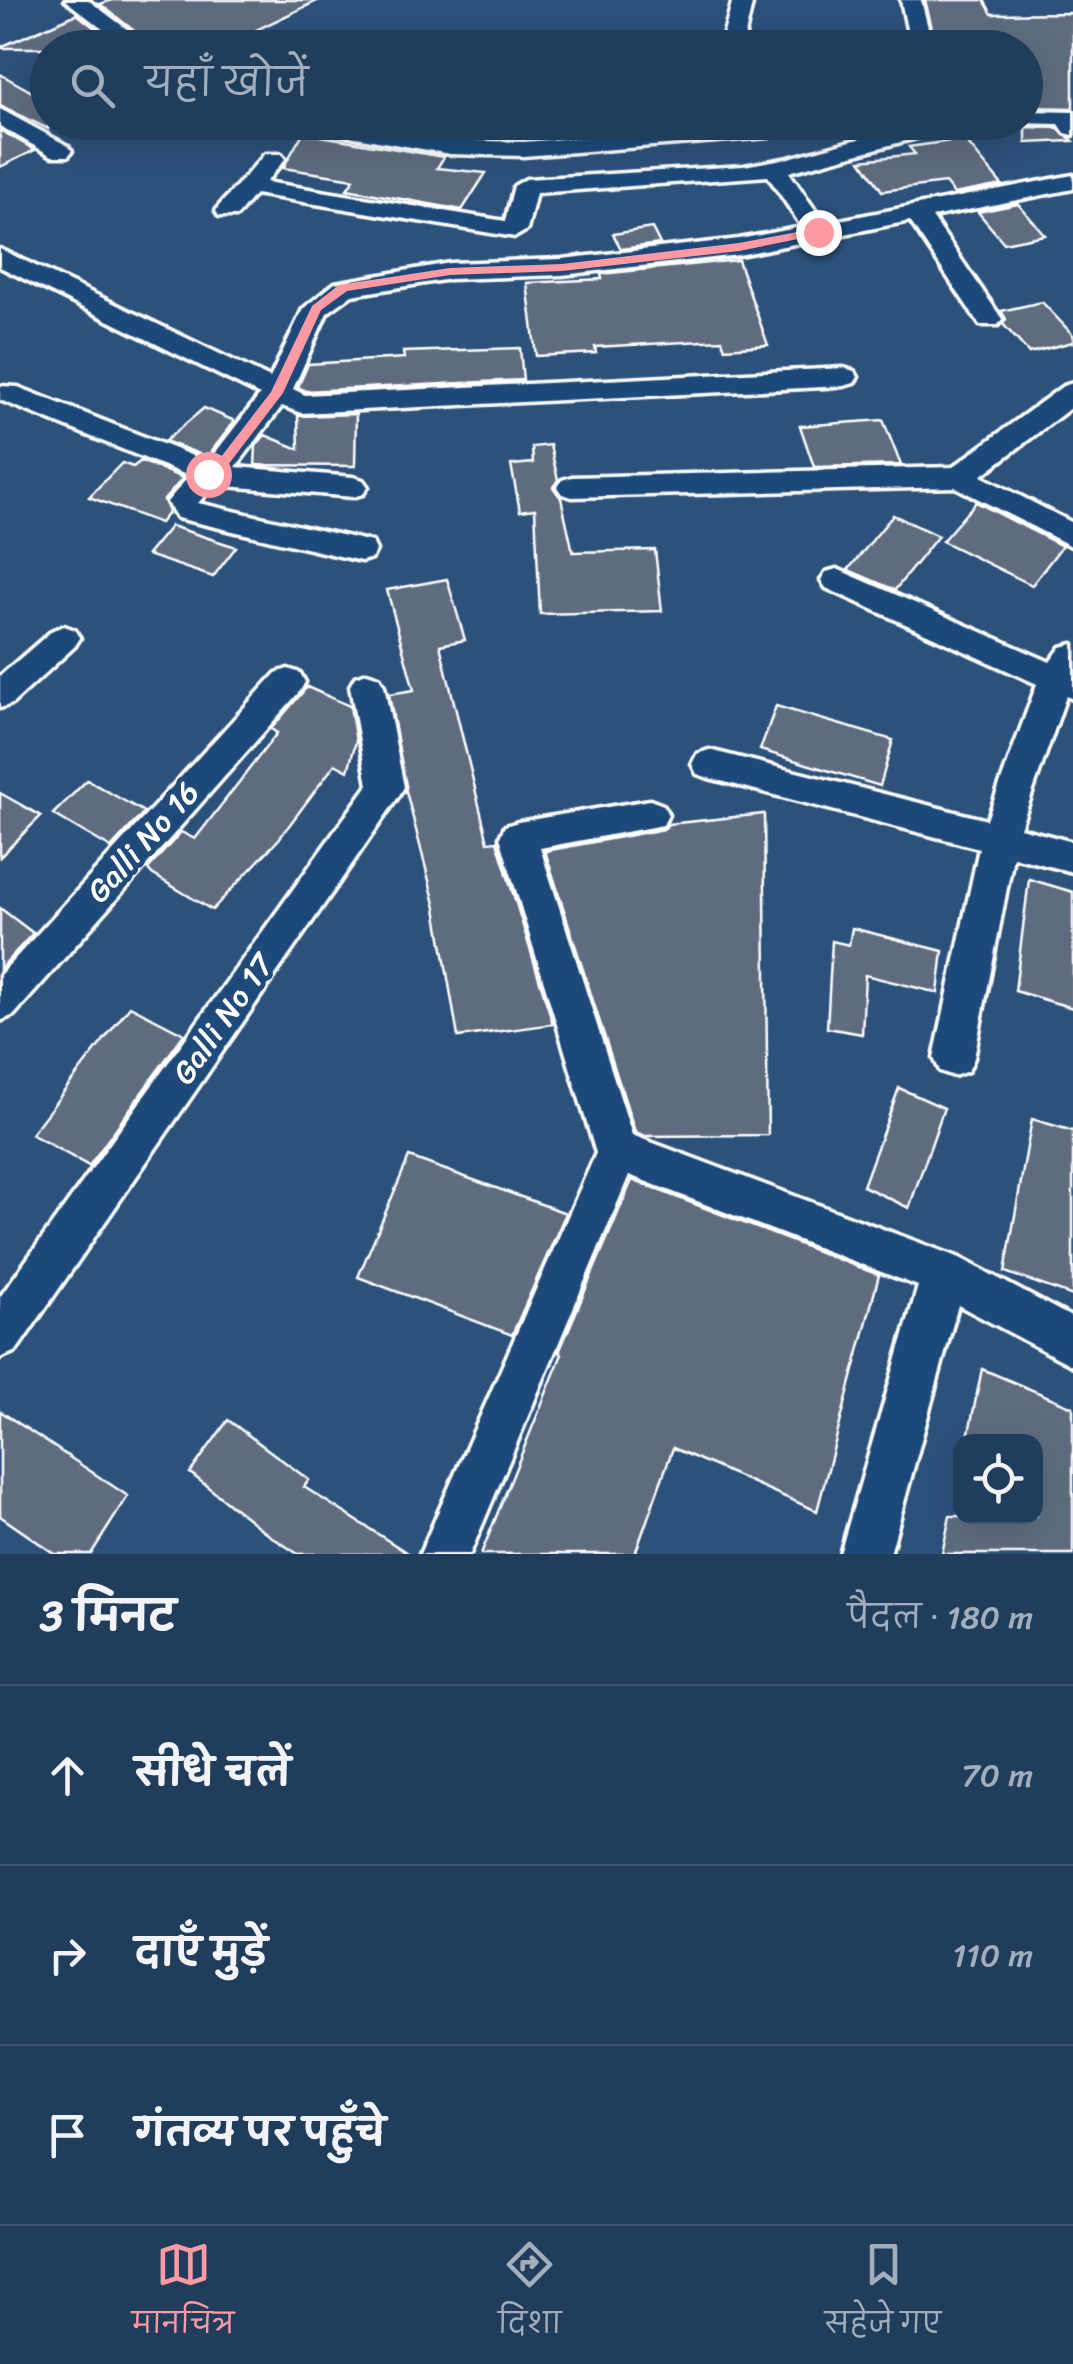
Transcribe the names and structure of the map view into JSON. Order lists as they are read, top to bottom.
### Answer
{
  "streets": {
    "street": ["Galli No 16", "Galli No 17"]
  },
  "page": {
    "search": "यहाँ खोजें",
    "heading": ["3 मिनट", "पैदल · 180 m"],
    "list": [
      ["सीधे चलें", "70 m"],
      ["दाएँ मुड़ें", "110 m"],
      "गंतव्य पर पहुँचे"
    ],
    "nav": ["मानचित्र", "दिशा", "सहेजे गए"]
  }
}
